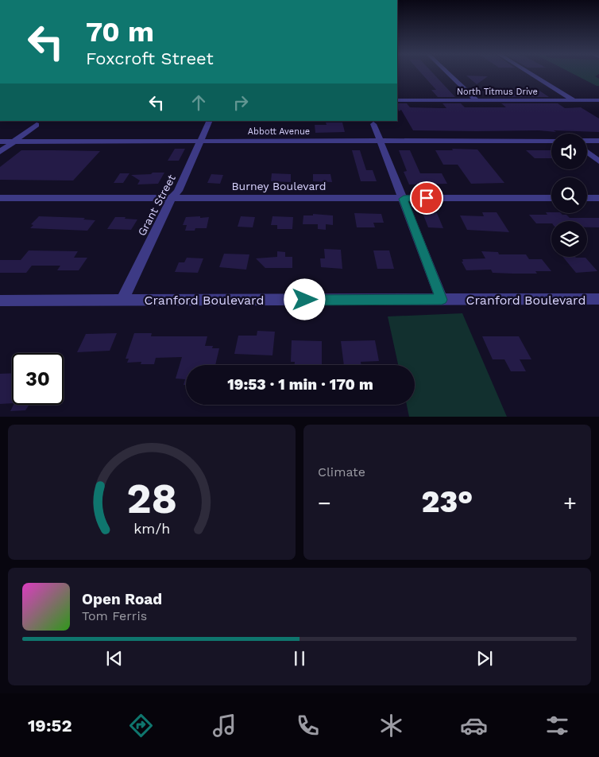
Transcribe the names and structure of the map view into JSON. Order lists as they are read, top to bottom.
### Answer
{
  "streets": {
    "street": [
      "North Titmus Drive",
      "Abbott Avenue",
      "Burney Boulevard",
      "Grant Street",
      "Cranford Boulevard"
    ]
  },
  "crossings": [
    ["Abbott Avenue", "Grant Street"],
    ["Burney Boulevard", "Grant Street"],
    ["Grant Street", "Cranford Boulevard"]
  ],
  "page": {
    "turn": ["70 m", "Foxcroft Street"],
    "limit": "30",
    "trip": "19:53 · 1 min · 170 m",
    "tile": "Climate",
    "heat": ["−", "23°", "+"],
    "song": ["Open Road", "Tom Ferris"],
    "tabs": "19:52",
    "gauge": ["28", "km/h"]
  }
}
